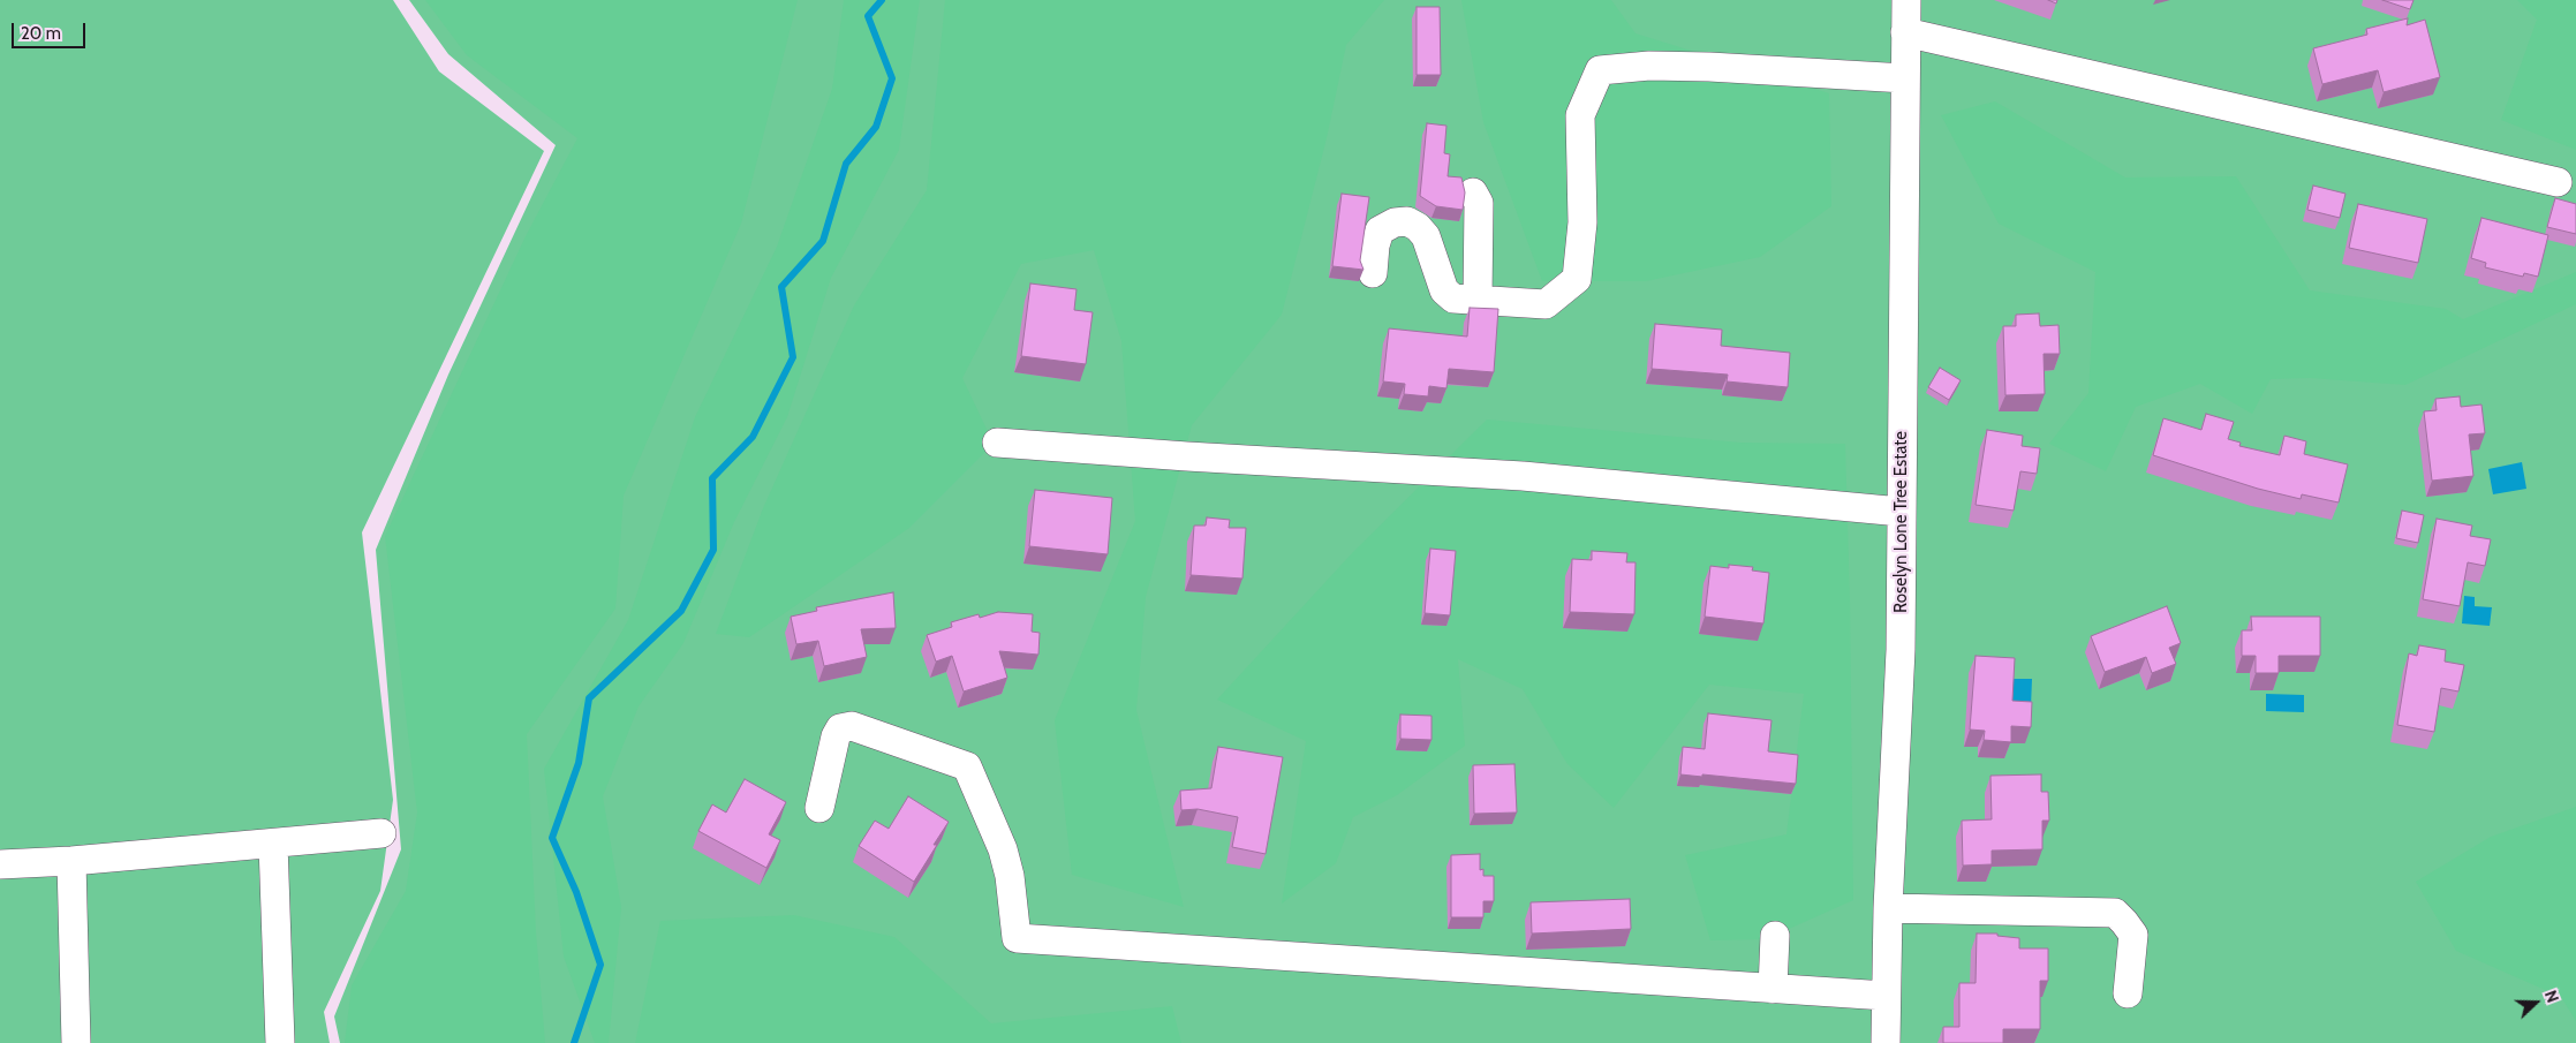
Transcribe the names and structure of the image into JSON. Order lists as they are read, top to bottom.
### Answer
{
  "streets": {
    "street": ["Roselyn Lone Tree Estate"]
  },
  "scale_bar": "20 m",
  "north": "right"
}
